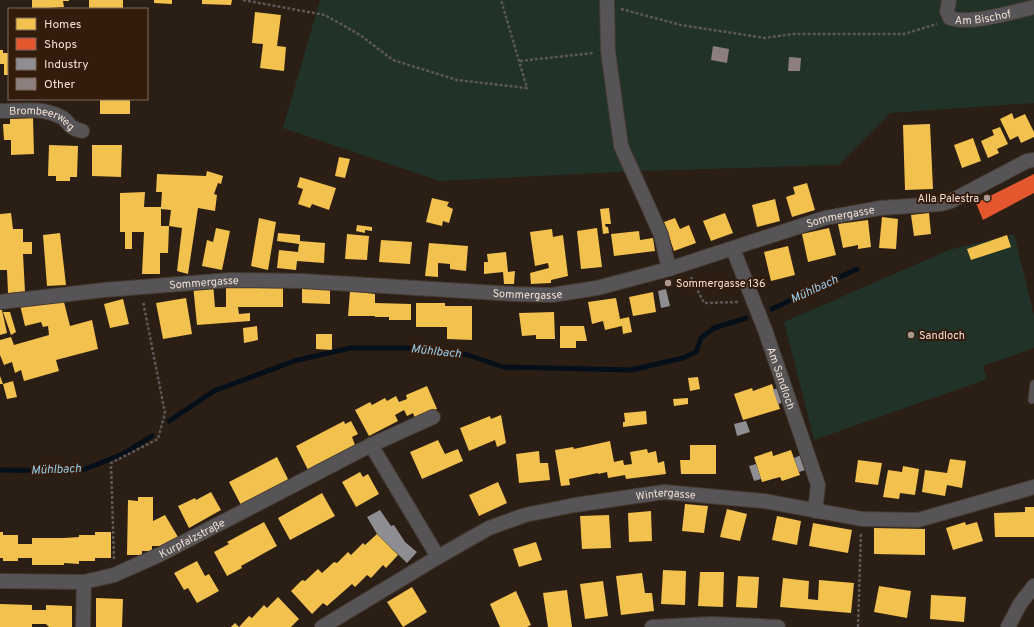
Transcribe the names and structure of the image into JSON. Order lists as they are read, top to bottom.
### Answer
{
  "streets": {
    "street": [
      "Am Bischof",
      "Brombeerweg",
      "Sommergasse",
      "Am Sandloch",
      "Wintergasse",
      "Kurpfalzstraße"
    ]
  },
  "crossings": [
    ["Sommergasse", "Am Sandloch"],
    ["Am Sandloch", "Wintergasse"]
  ],
  "water": ["Mühlbach"],
  "places": ["Alla Palestra", "Sommergasse 136", "Sandloch"],
  "legend": [
    "Homes",
    "Shops",
    "Industry",
    "Other"
  ]
}
